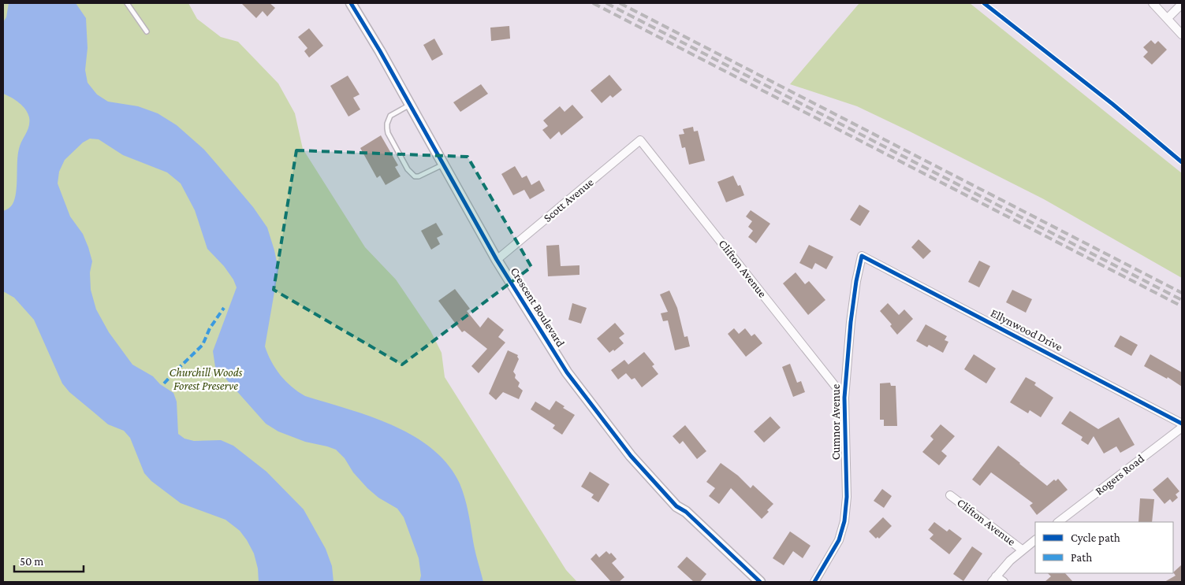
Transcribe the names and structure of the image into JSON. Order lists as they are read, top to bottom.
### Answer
{
  "streets": {
    "street": [
      "Scott Avenue",
      "Clifton Avenue",
      "Crescent Boulevard",
      "Ellynwood Drive",
      "Cumnor Avenue",
      "Rogers Road"
    ]
  },
  "crossings": [
    ["Scott Avenue", "Clifton Avenue"],
    ["Scott Avenue", "Crescent Boulevard"],
    ["Clifton Avenue", "Cumnor Avenue"],
    ["Ellynwood Drive", "Cumnor Avenue"]
  ],
  "parks": ["Churchill Woods Forest Preserve"],
  "legend": ["Cycle path", "Path"],
  "scale_bar": "50 m"
}
